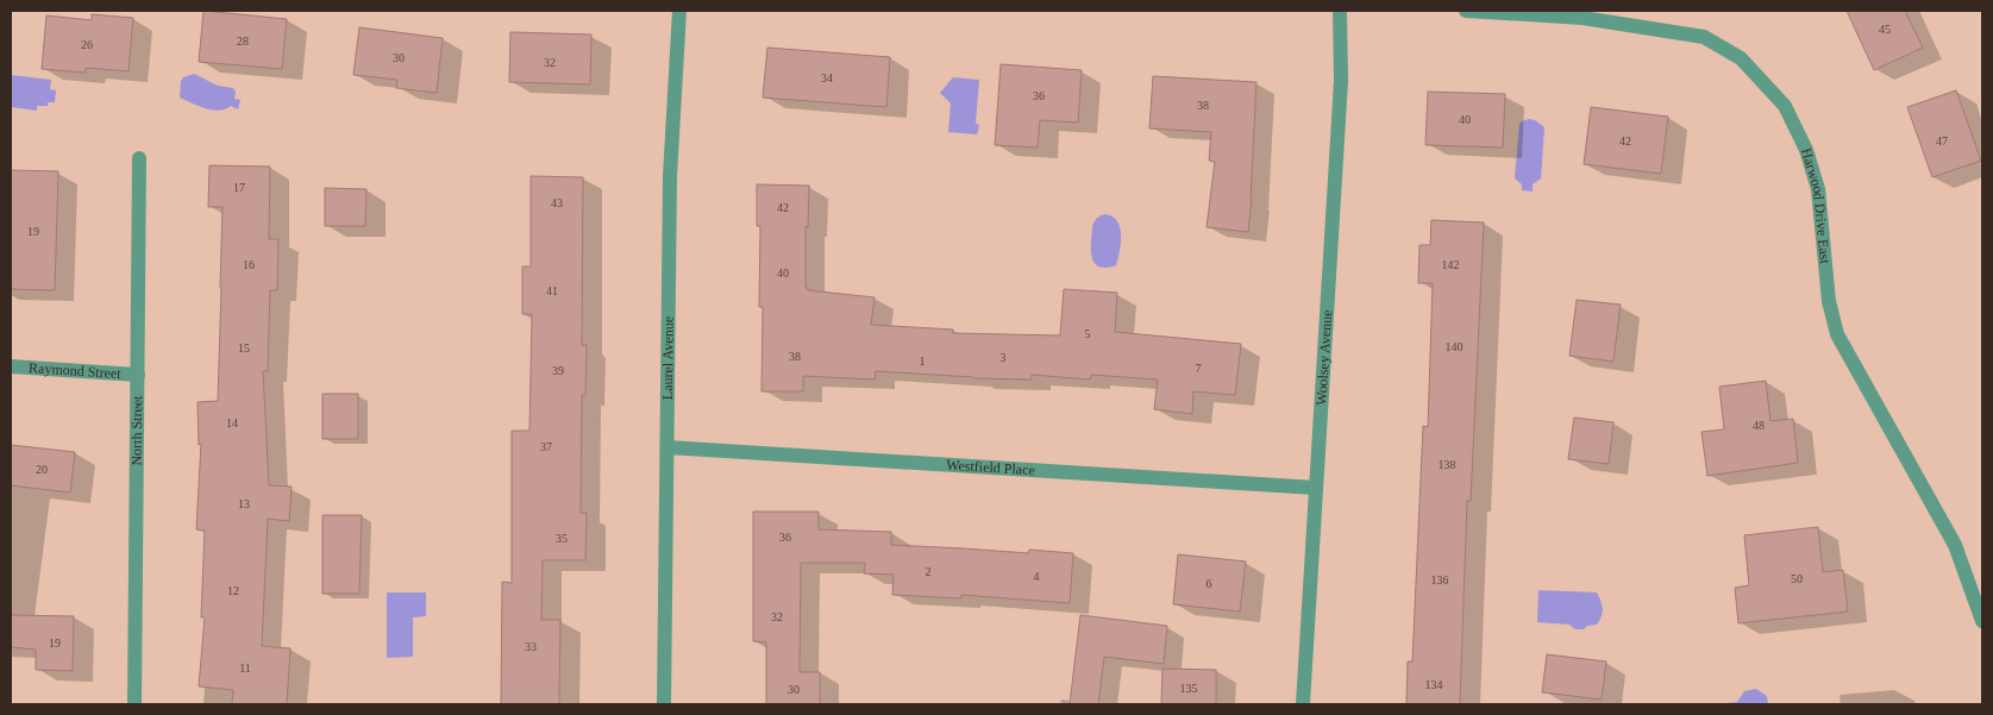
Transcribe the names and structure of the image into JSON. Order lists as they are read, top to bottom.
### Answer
{
  "streets": {
    "street": [
      "Harwood Drive East",
      "Laurel Avenue",
      "Woolsey Avenue",
      "Raymond Street",
      "North Street",
      "Westfield Place"
    ]
  },
  "crossings": [
    ["Laurel Avenue", "Westfield Place"],
    ["Woolsey Avenue", "Westfield Place"],
    ["Raymond Street", "North Street"]
  ],
  "house_numbers": [
    "45",
    "28",
    "26",
    "30",
    "32",
    "34",
    "36",
    "38",
    "40",
    "42",
    "47",
    "17",
    "43",
    "42",
    "19",
    "16",
    "142",
    "40",
    "41",
    "5",
    "140",
    "15",
    "38",
    "3",
    "1",
    "7",
    "39",
    "14",
    "48",
    "37",
    "138",
    "20",
    "13",
    "36",
    "35",
    "2",
    "4",
    "50",
    "136",
    "6",
    "12",
    "32",
    "19",
    "33",
    "11",
    "134",
    "135",
    "30"
  ]
}
